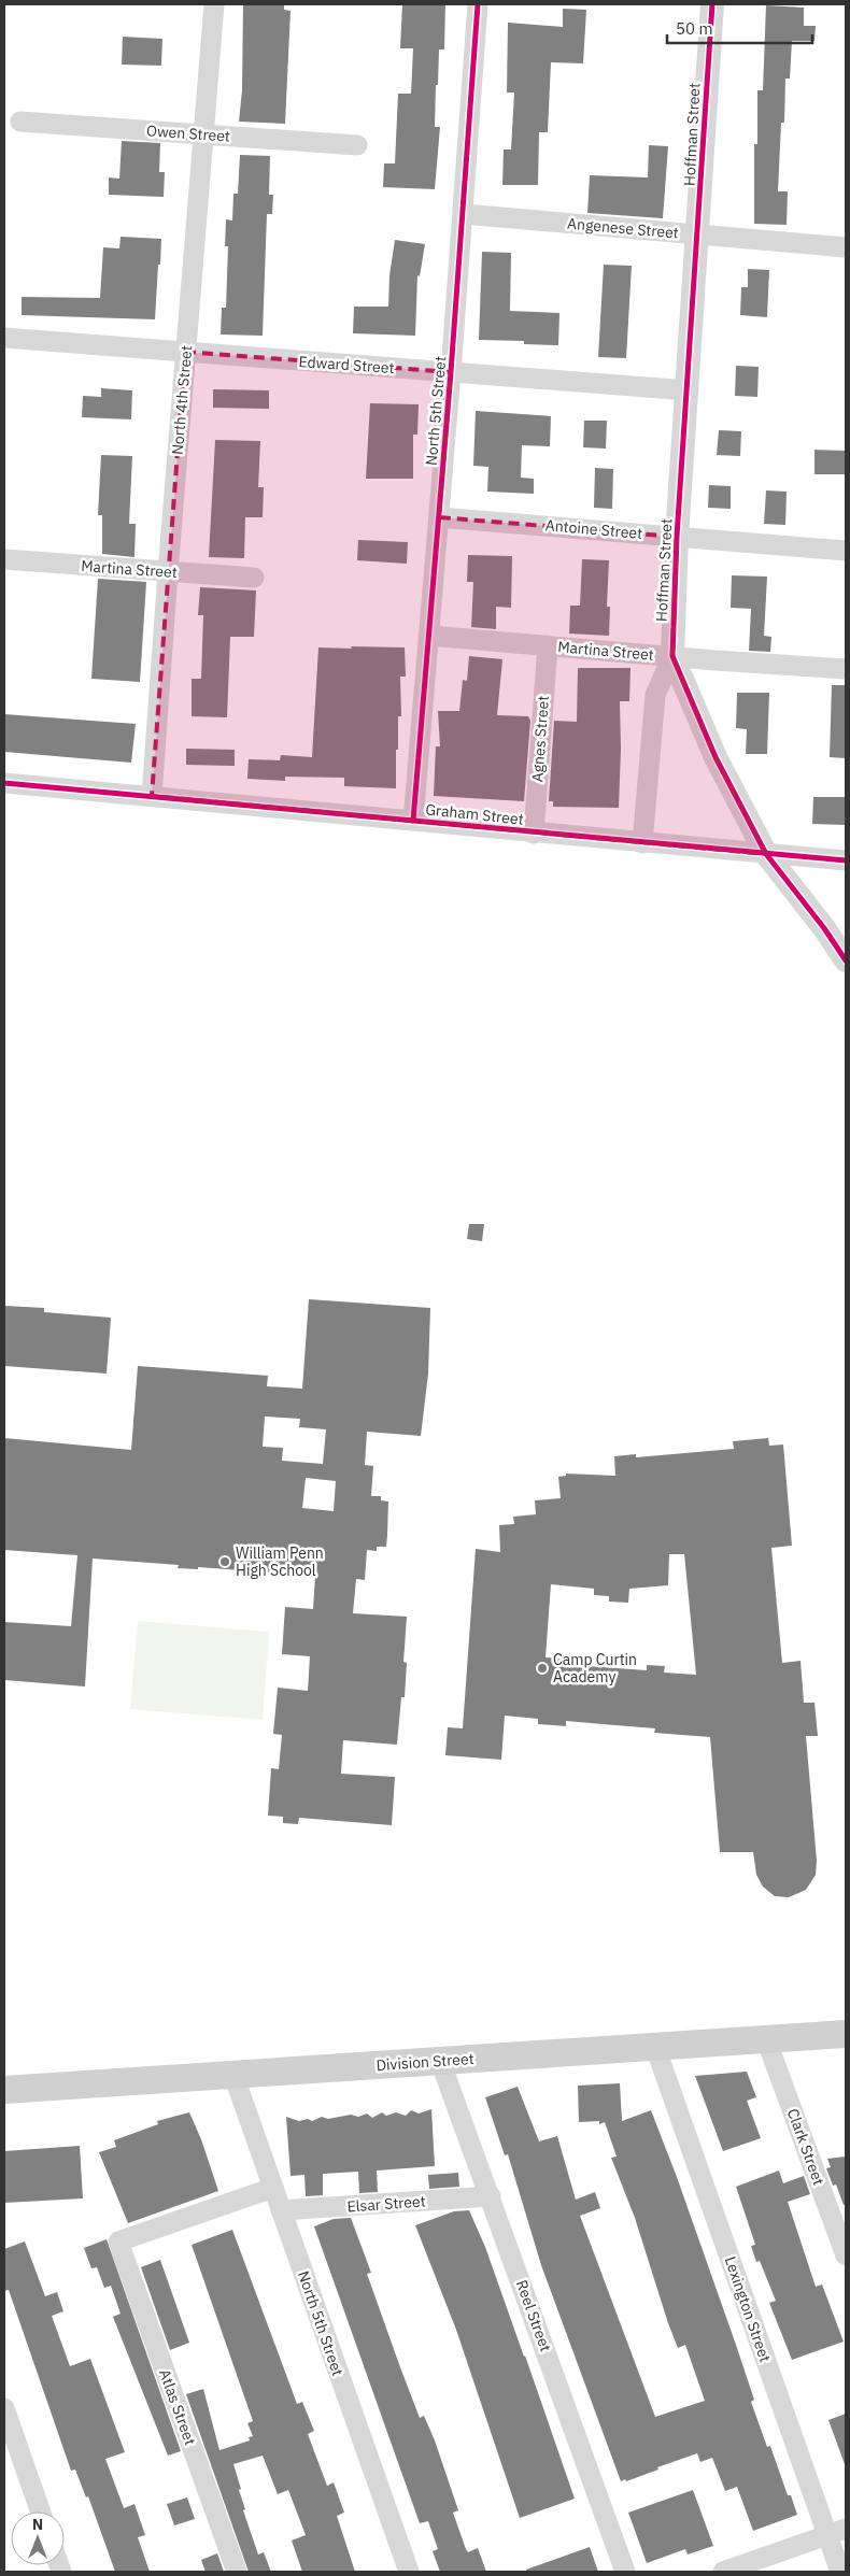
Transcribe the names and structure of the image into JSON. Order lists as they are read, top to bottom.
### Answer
{
  "streets": {
    "main road": ["Division Street"],
    "street": [
      "Owen Street",
      "Hoffman Street",
      "Angenese Street",
      "Edward Street",
      "North 4th Street",
      "North 5th Street",
      "Antoine Street",
      "Martina Street",
      "Agnes Street",
      "Graham Street",
      "Clark Street",
      "Elsar Street",
      "Lexington Street",
      "Reel Street",
      "Atlas Street"
    ]
  },
  "crossings": [
    ["Owen Street", "North 4th Street"],
    ["Hoffman Street", "Angenese Street"],
    ["Hoffman Street", "Edward Street"],
    ["Hoffman Street", "Antoine Street"],
    ["Hoffman Street", "Martina Street"],
    ["Hoffman Street", "Graham Street"],
    ["Angenese Street", "North 5th Street"],
    ["Edward Street", "North 4th Street"],
    ["Edward Street", "North 5th Street"],
    ["North 4th Street", "Martina Street"],
    ["North 4th Street", "Graham Street"],
    ["North 5th Street", "Antoine Street"],
    ["North 5th Street", "Martina Street"],
    ["North 5th Street", "Graham Street"],
    ["North 5th Street", "Division Street"],
    ["North 5th Street", "Elsar Street"],
    ["North 5th Street", "Atlas Street"],
    ["Martina Street", "Agnes Street"],
    ["Agnes Street", "Graham Street"],
    ["Division Street", "Clark Street"],
    ["Division Street", "Lexington Street"],
    ["Division Street", "Reel Street"],
    ["Elsar Street", "Reel Street"]
  ],
  "places": ["William Penn High School", "Camp Curtin Academy"],
  "scale_bar": "50 m",
  "north": "top"
}
